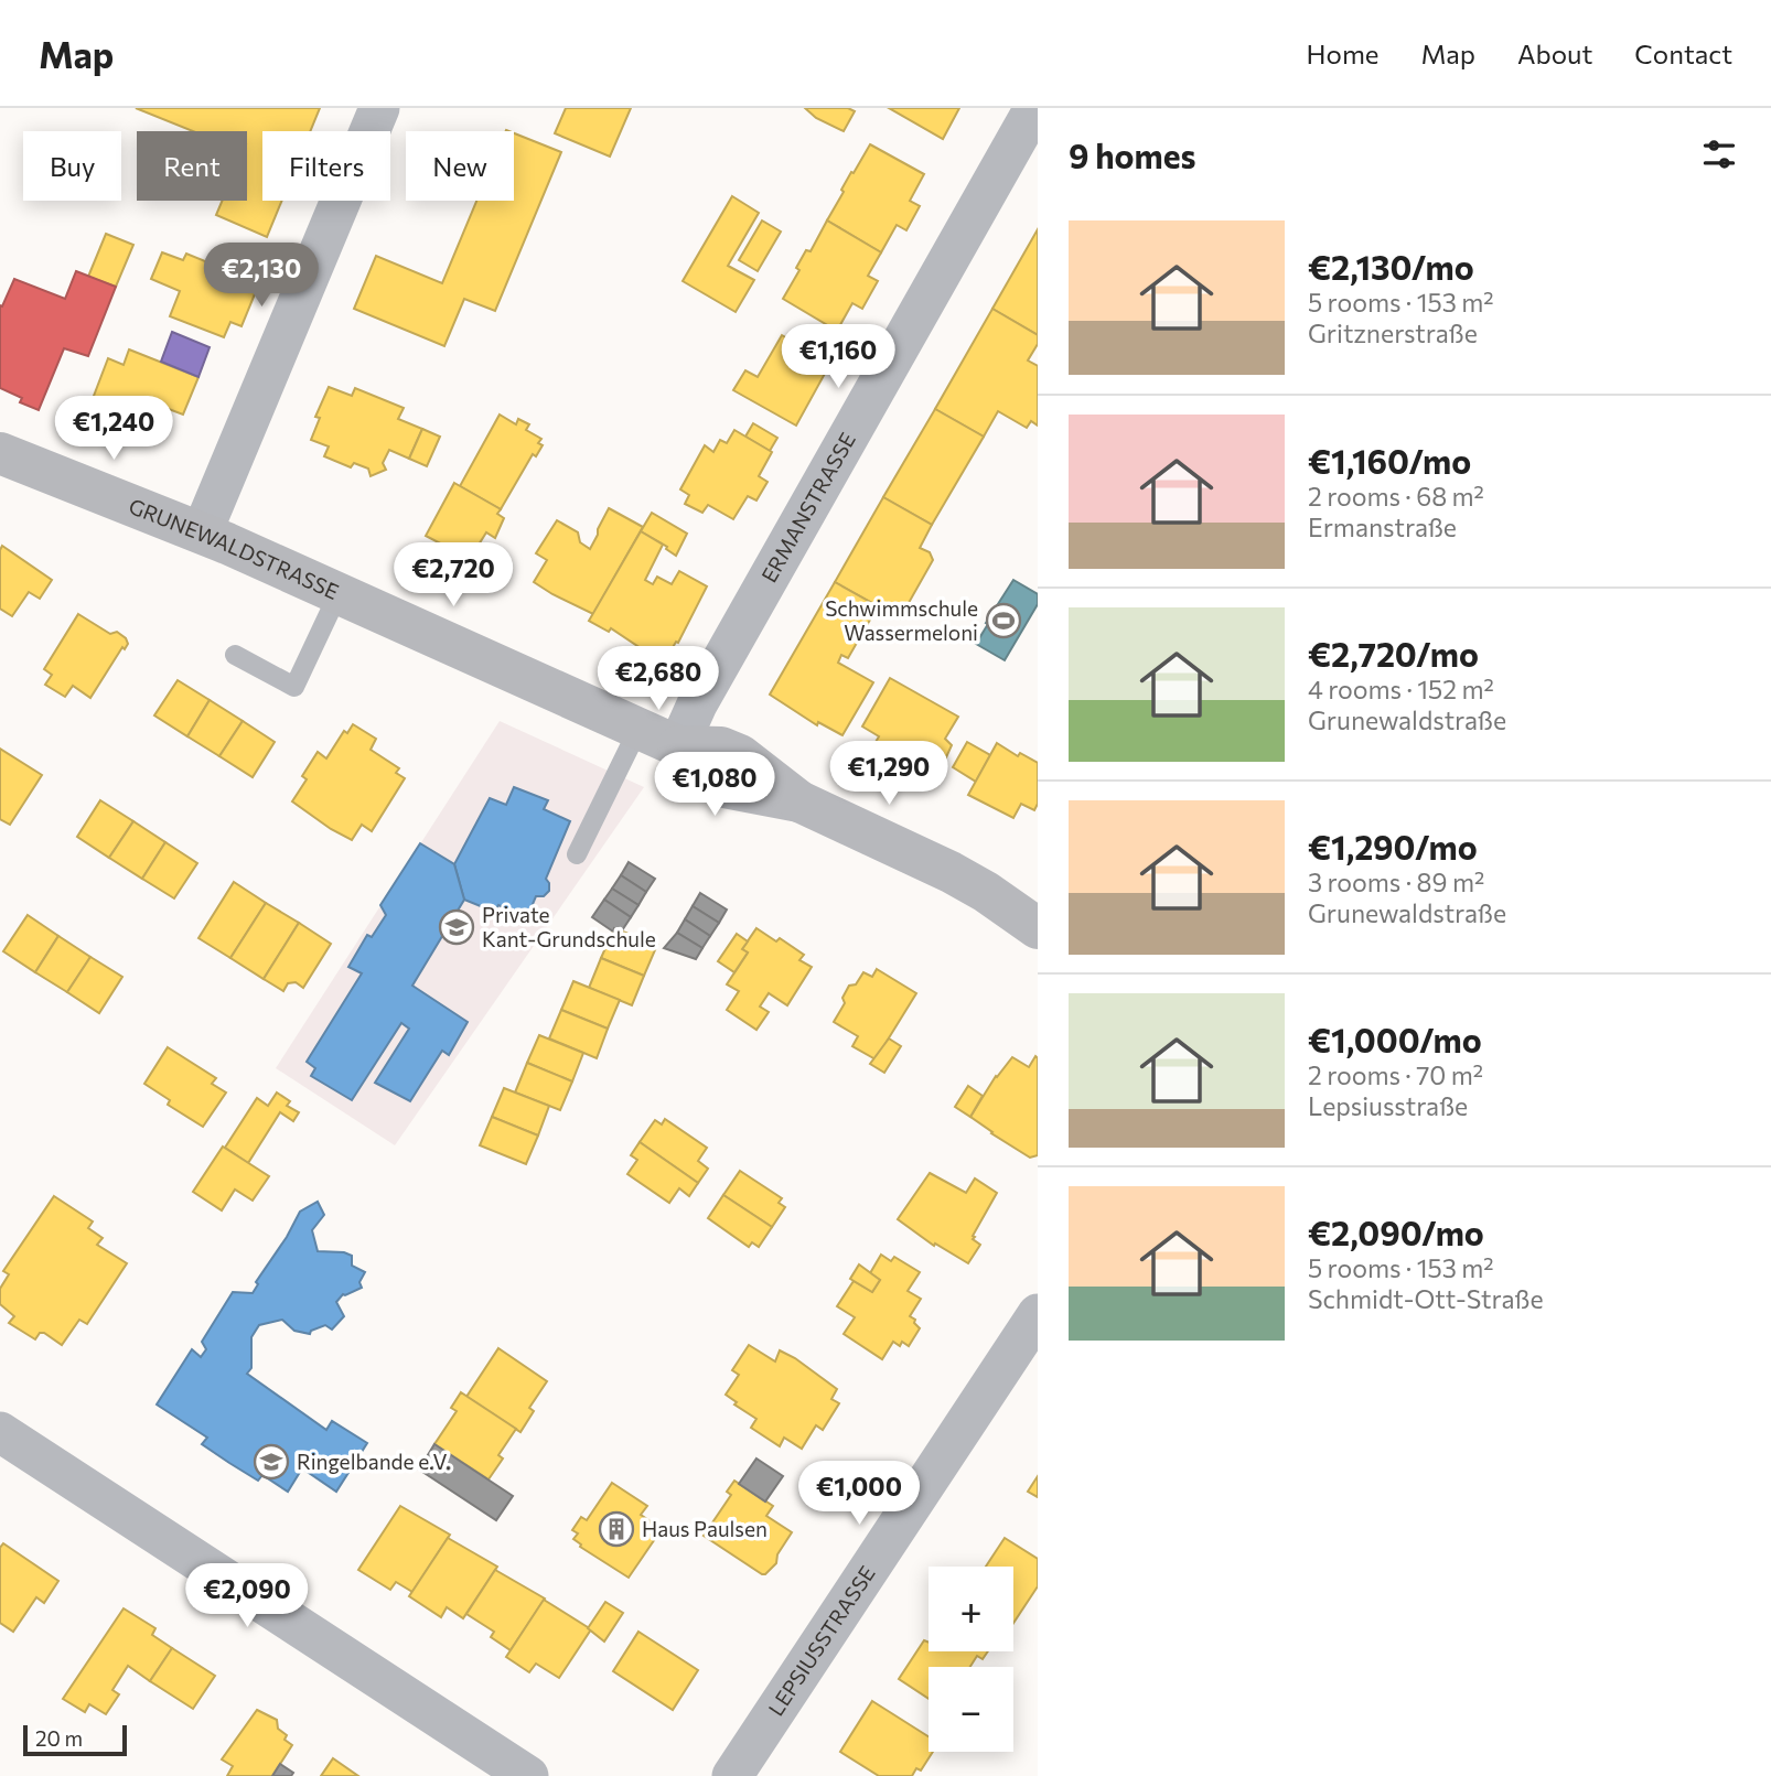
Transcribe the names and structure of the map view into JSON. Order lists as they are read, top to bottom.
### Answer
{
  "streets": {
    "main road": ["GRUNEWALDSTRASSE"],
    "street": ["ERMANSTRASSE", "LEPSIUSSTRASSE"]
  },
  "crossings": [
    ["ERMANSTRASSE", "GRUNEWALDSTRASSE"]
  ],
  "places": {
    "sports": ["Schwimmschule Wassermeloni"],
    "school or university": ["Private Kant-Grundschule", "Ringelbande e.V."],
    "building": ["Haus Paulsen"]
  },
  "scale_bar": "20 m",
  "page": {
    "header": "Map",
    "nav": [
      "Home",
      "Map",
      "About",
      "Contact"
    ],
    "heading": "9 homes",
    "chip": [
      "Buy",
      "Rent",
      "Filters",
      "New"
    ],
    "list": [
      {
        "name": "€2,130/mo",
        "note": "5 rooms · 153 m² · Gritznerstraße"
      },
      {
        "name": "€1,160/mo",
        "note": "2 rooms · 68 m² · Ermanstraße"
      },
      {
        "name": "€2,720/mo",
        "note": "4 rooms · 152 m² · Grunewaldstraße"
      },
      {
        "name": "€1,290/mo",
        "note": "3 rooms · 89 m² · Grunewaldstraße"
      },
      {
        "name": "€1,000/mo",
        "note": "2 rooms · 70 m² · Lepsiusstraße"
      },
      {
        "name": "€2,090/mo",
        "note": "5 rooms · 153 m² · Schmidt-Ott-Straße"
      }
    ],
    "price": [
      "€2,130",
      "€1,160",
      "€1,240",
      "€2,720",
      "€2,680",
      "€1,290",
      "€1,080",
      "€1,000",
      "€2,090"
    ],
    "map_buttons": ["+", "−"],
    "scale": "20 m"
  }
}
